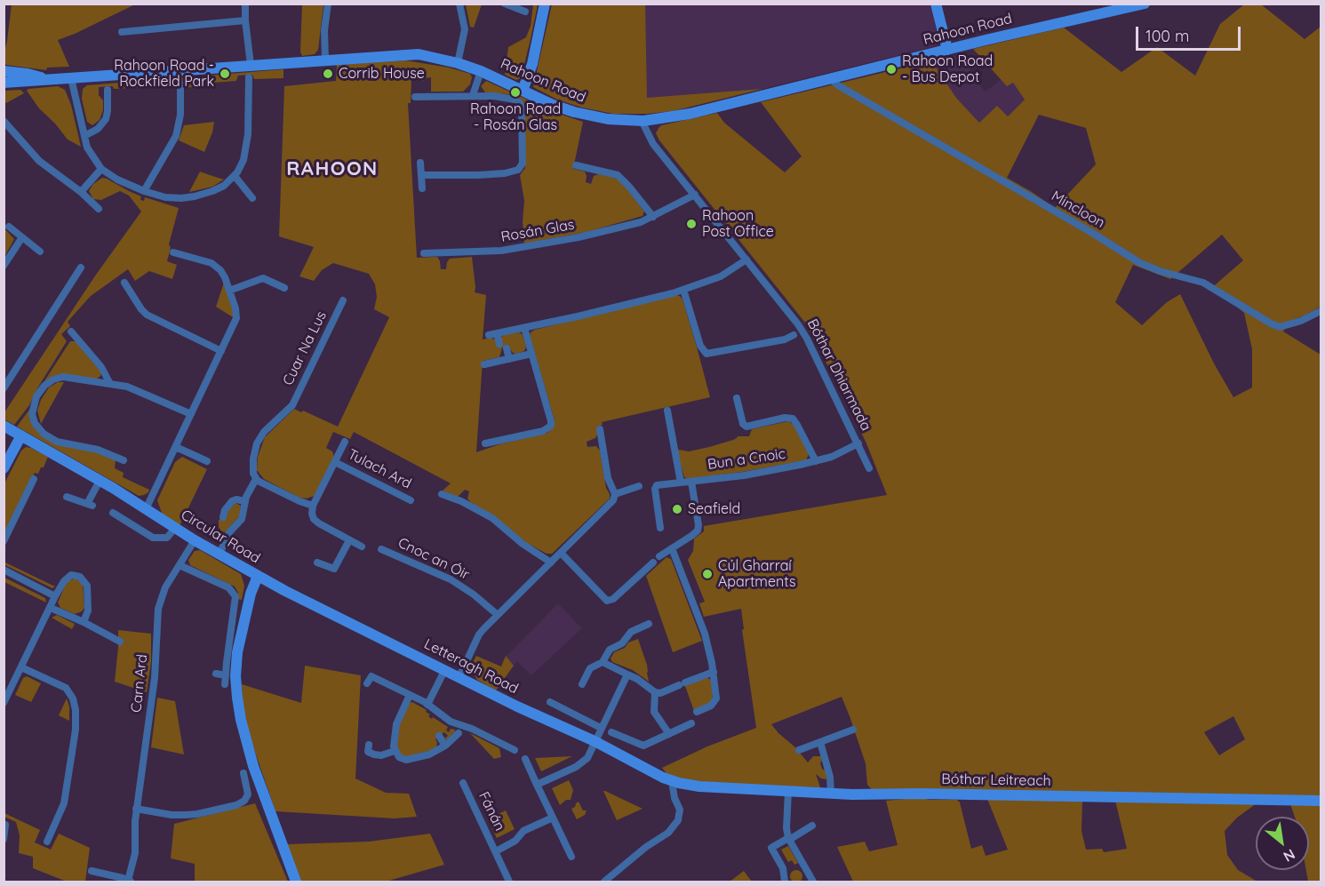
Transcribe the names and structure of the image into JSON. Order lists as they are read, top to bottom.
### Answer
{
  "streets": {
    "street": [
      "Rahoon Road",
      "Mincloon",
      "Rosán Glas",
      "Cuar Na Lus",
      "Bóthar Dhiarmada",
      "Bun a Cnoic",
      "Tulach Ard",
      "Circular Road",
      "Cnoc an Óir",
      "Letteragh Road",
      "Carn Ard",
      "Bóthar Leitreach",
      "Fánán"
    ]
  },
  "crossings": [
    ["Rahoon Road", "Mincloon"],
    ["Rahoon Road", "Bóthar Dhiarmada"],
    ["Rosán Glas", "Bóthar Dhiarmada"],
    ["Bóthar Dhiarmada", "Bun a Cnoic"],
    ["Circular Road", "Letteragh Road"],
    ["Circular Road", "Carn Ard"],
    ["Letteragh Road", "Bóthar Leitreach"]
  ],
  "districts": ["RAHOON"],
  "places": [
    "Rahoon Road - Bus Depot",
    "Rahoon Road - Rockfield Park",
    "Corrib House",
    "Rahoon Road - Rosán Glas",
    "Rahoon Post Office",
    "Seafield",
    "Cúl Gharraí Apartments"
  ],
  "scale_bar": "100 m",
  "north": "bottom right"
}
